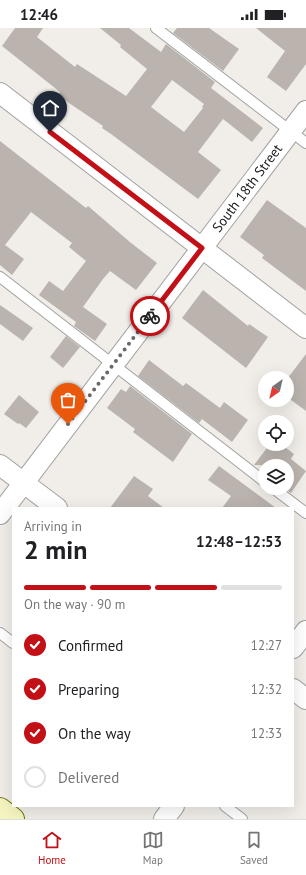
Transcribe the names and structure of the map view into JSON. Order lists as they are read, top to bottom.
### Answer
{
  "streets": {
    "street": ["South 18th Street"]
  },
  "north": "bottom left",
  "page": {
    "status": "12:46",
    "heading": ["2 min", "Arriving in", "12:48–12:53"],
    "bar": "On the way · 90 m",
    "list": [
      ["Confirmed", "12:27"],
      ["Preparing", "12:32"],
      ["On the way", "12:33"],
      "Delivered"
    ],
    "tabs": ["Home", "Map", "Saved"]
  }
}
